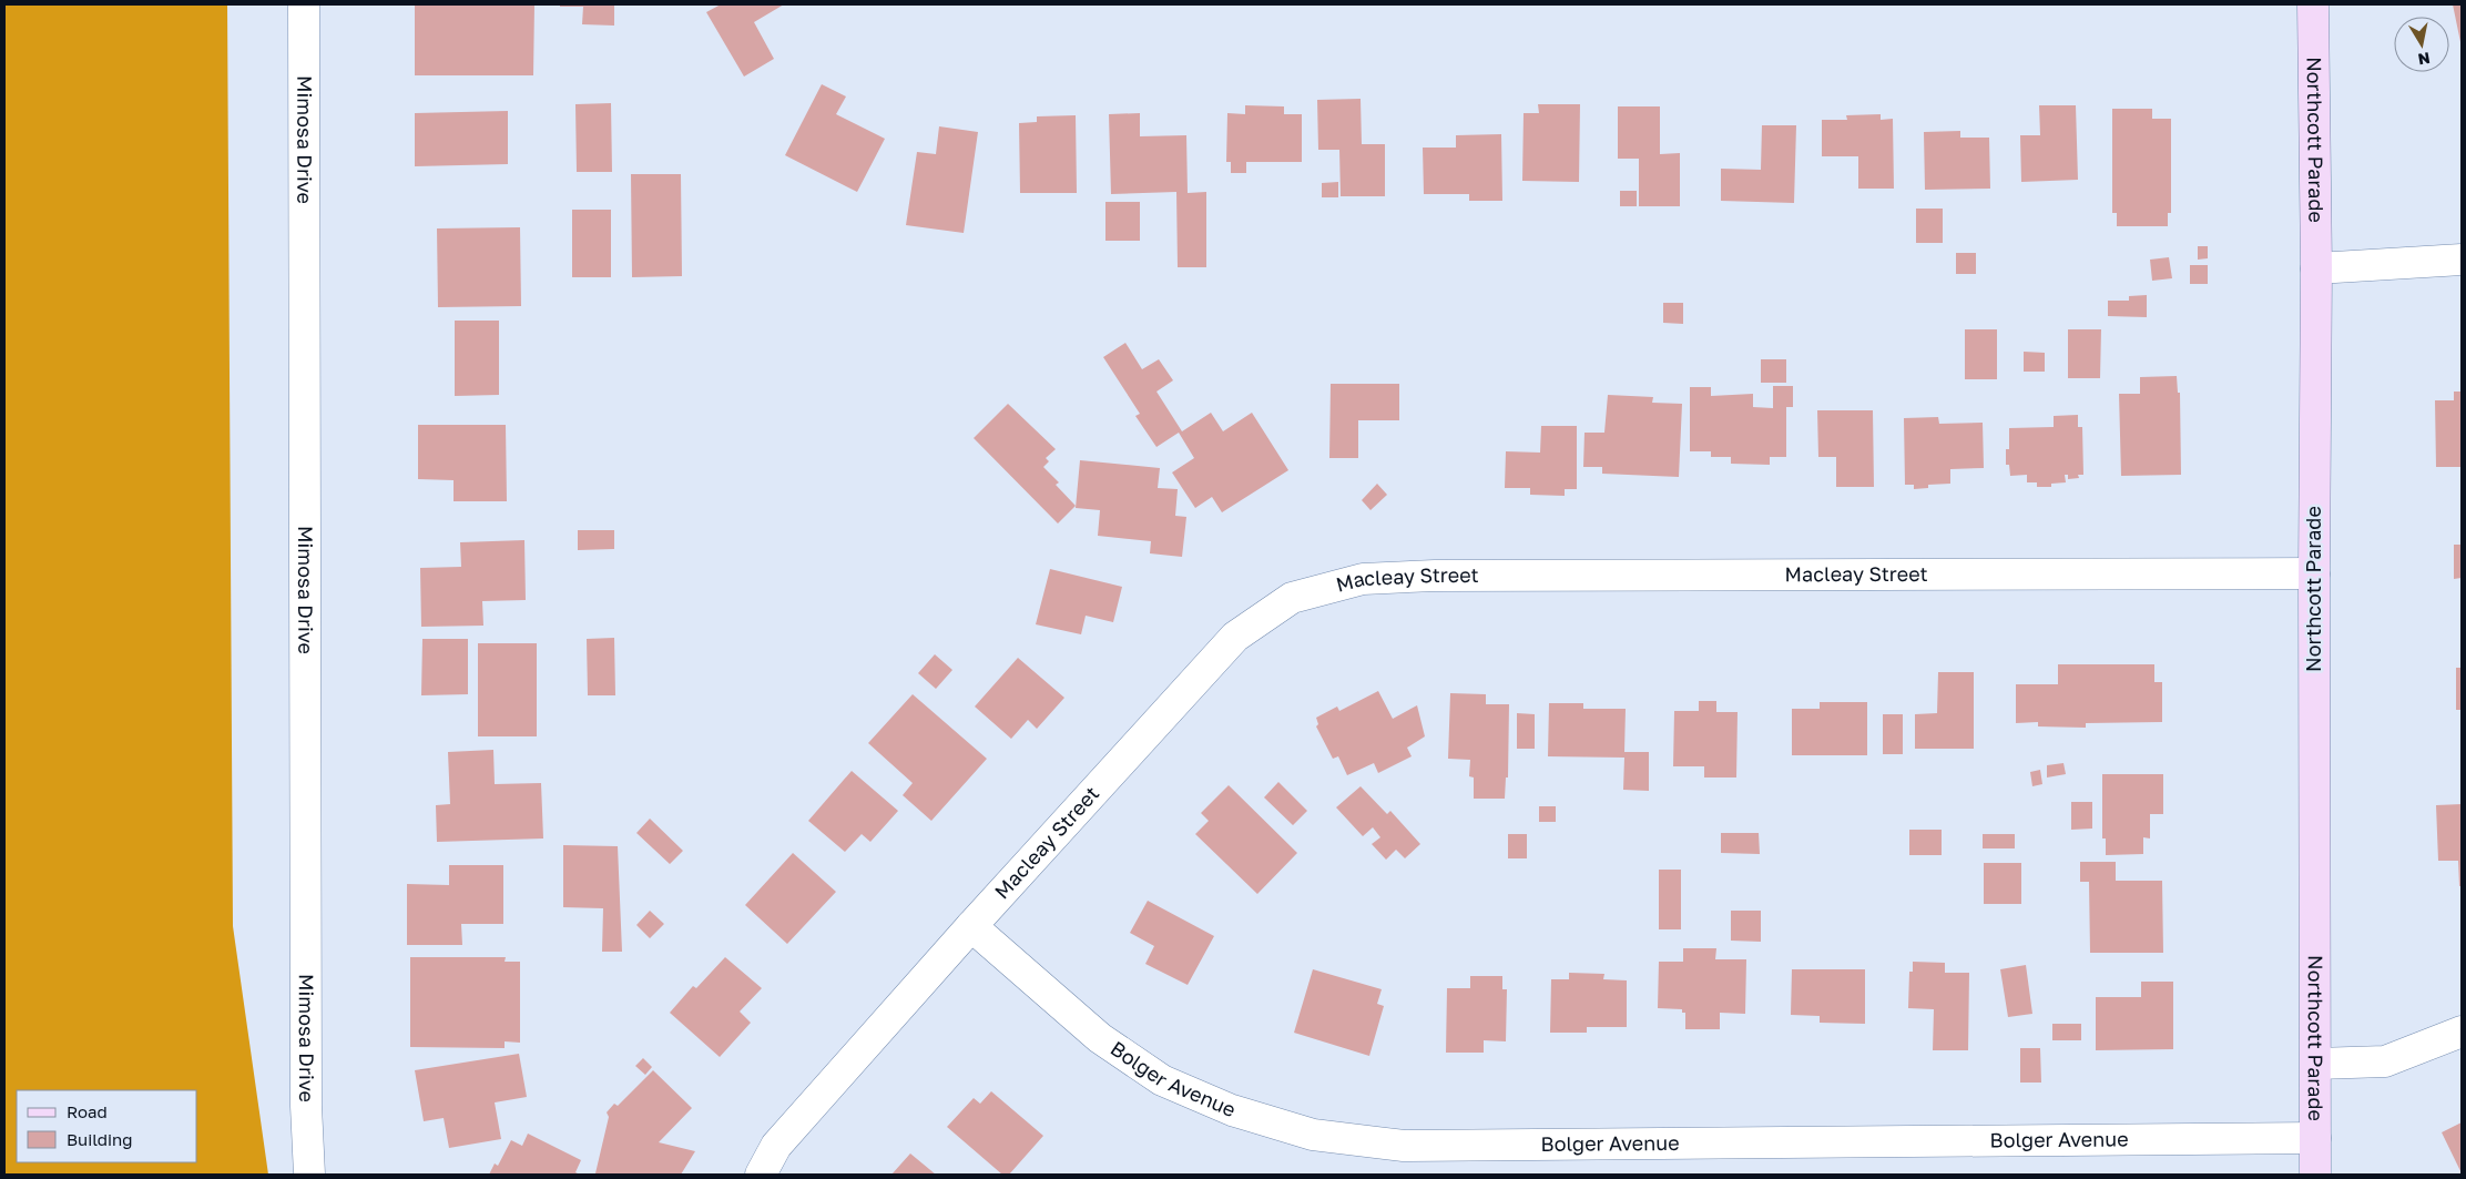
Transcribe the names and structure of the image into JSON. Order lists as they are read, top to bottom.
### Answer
{
  "streets": {
    "street": [
      "Mimosa Drive",
      "Northcott Parade",
      "Macleay Street",
      "Bolger Avenue"
    ]
  },
  "crossings": [
    ["Northcott Parade", "Macleay Street"],
    ["Northcott Parade", "Bolger Avenue"],
    ["Macleay Street", "Bolger Avenue"]
  ],
  "legend": ["Road", "Building"],
  "north": "bottom"
}
